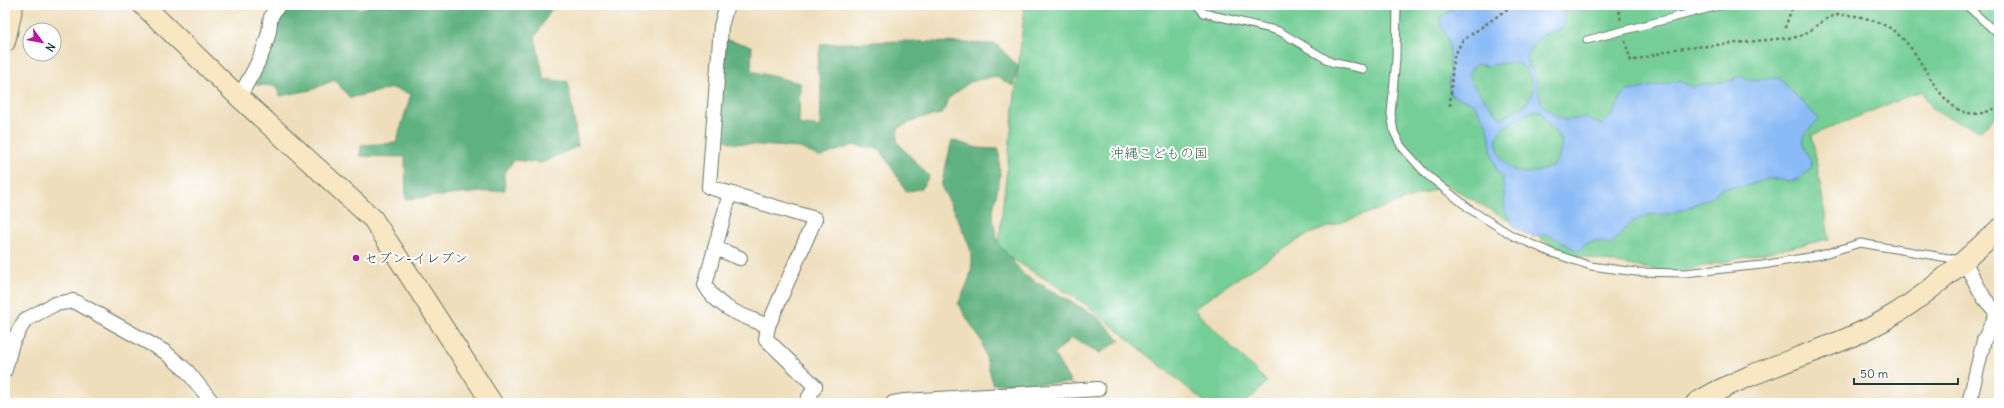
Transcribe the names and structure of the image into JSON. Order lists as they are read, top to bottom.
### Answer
{
  "parks": ["沖縄こどもの国"],
  "places": ["セブン-イレブン"],
  "scale_bar": "50 m",
  "north": "bottom right"
}
